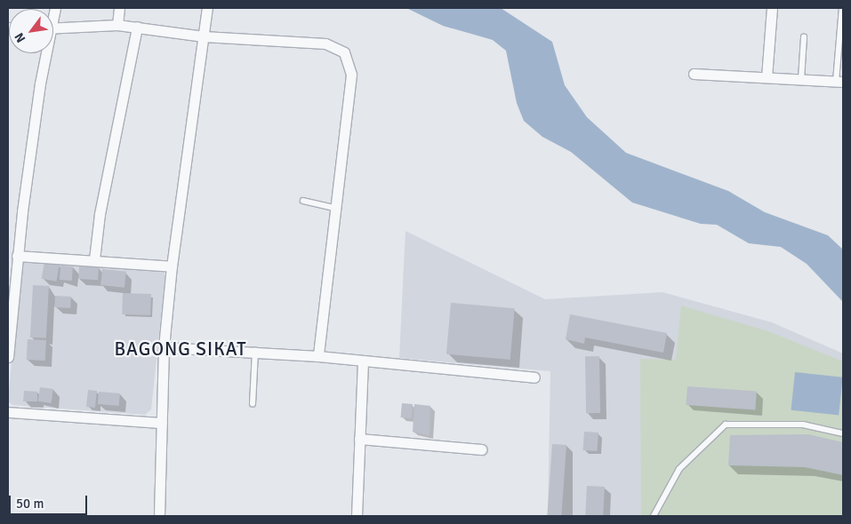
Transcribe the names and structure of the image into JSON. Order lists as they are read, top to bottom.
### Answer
{
  "districts": ["BAGONG SIKAT"],
  "scale_bar": "50 m",
  "north": "bottom left"
}
